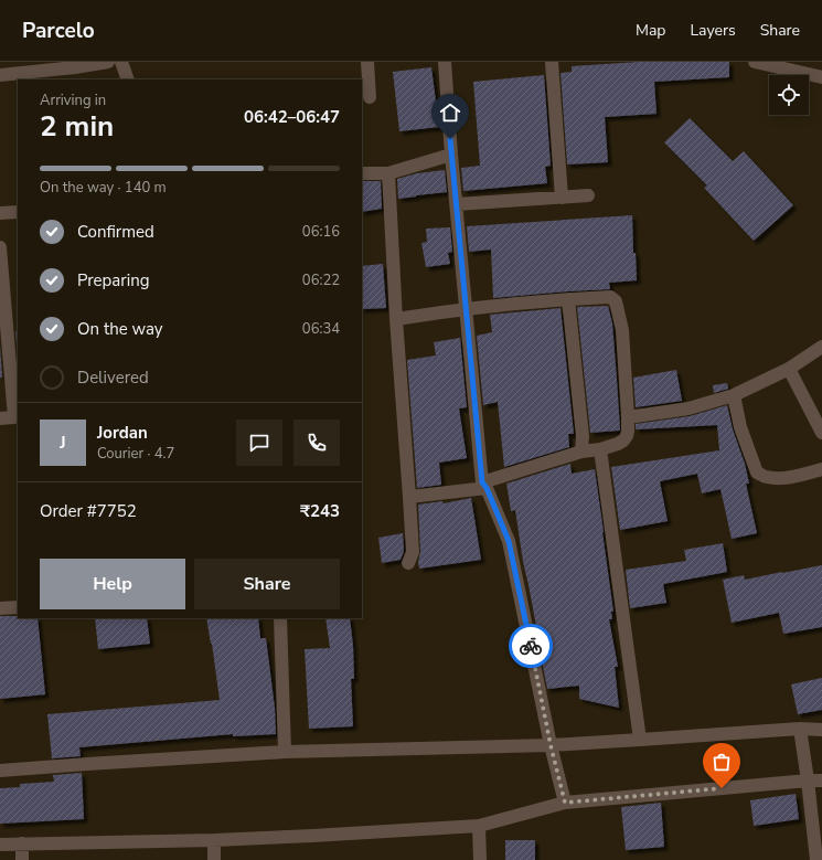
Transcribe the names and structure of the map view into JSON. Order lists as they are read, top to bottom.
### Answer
{
  "page": {
    "header": "Parcelo",
    "nav": ["Map", "Layers", "Share"],
    "heading": ["2 min", "Arriving in", "06:42–06:47"],
    "panel": [
      "Jordan",
      "Courier · 4.7",
      "Order #7752",
      "₹243"
    ],
    "bar": "On the way · 140 m",
    "list": [
      ["Confirmed", "06:16"],
      ["Preparing", "06:22"],
      ["On the way", "06:34"],
      "Delivered"
    ],
    "round": "J",
    "buttons": ["Help", "Share"]
  }
}
